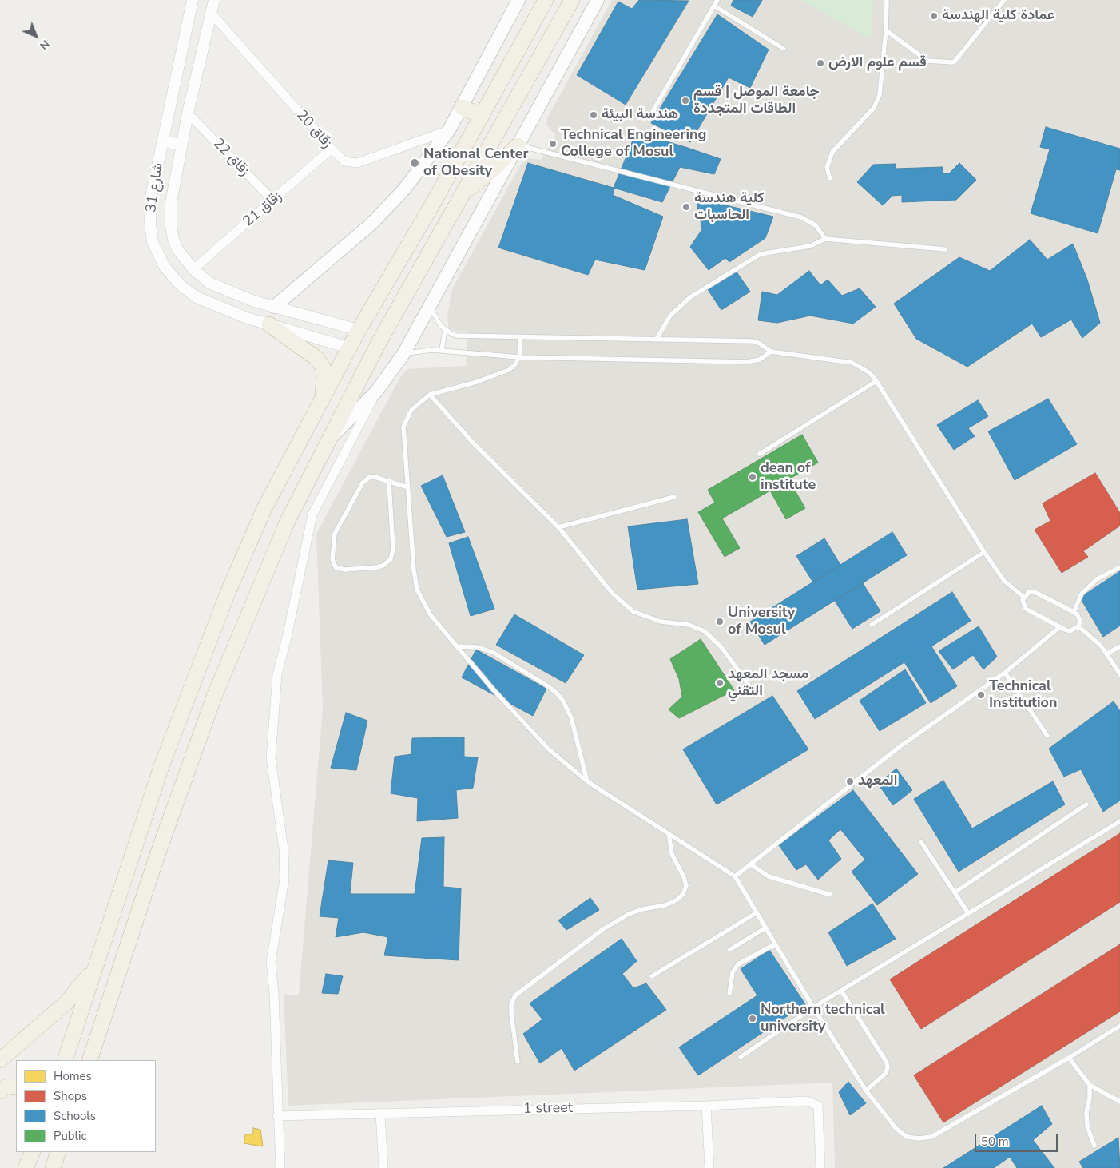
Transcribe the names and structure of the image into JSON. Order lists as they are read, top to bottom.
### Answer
{
  "streets": {
    "street": [
      "زقاق 20",
      "زقاق 22",
      "شارع 31",
      "زقاق 21",
      "1 street"
    ]
  },
  "crossings": [
    ["زقاق 20", "شارع 31"],
    ["زقاق 20", "زقاق 21"],
    ["زقاق 22", "شارع 31"],
    ["زقاق 22", "زقاق 21"],
    ["شارع 31", "زقاق 21"]
  ],
  "places": [
    "عمادة كلية الهندسة",
    "قسم علوم الارض",
    "جامعة الموصل | قسم الطاقات المتجددة",
    "هندسة البيئة",
    "Technical Engineering College of Mosul",
    "National Center of Obesity",
    "كلية هندسة الحاسبات",
    "dean of institute",
    "University of Mosul",
    "مسجد المعهد التقني",
    "Technical Institution",
    "المعهد",
    "Northern technical university"
  ],
  "legend": [
    "Homes",
    "Shops",
    "Schools",
    "Public"
  ],
  "scale_bar": "50 m",
  "north": "bottom right"
}
